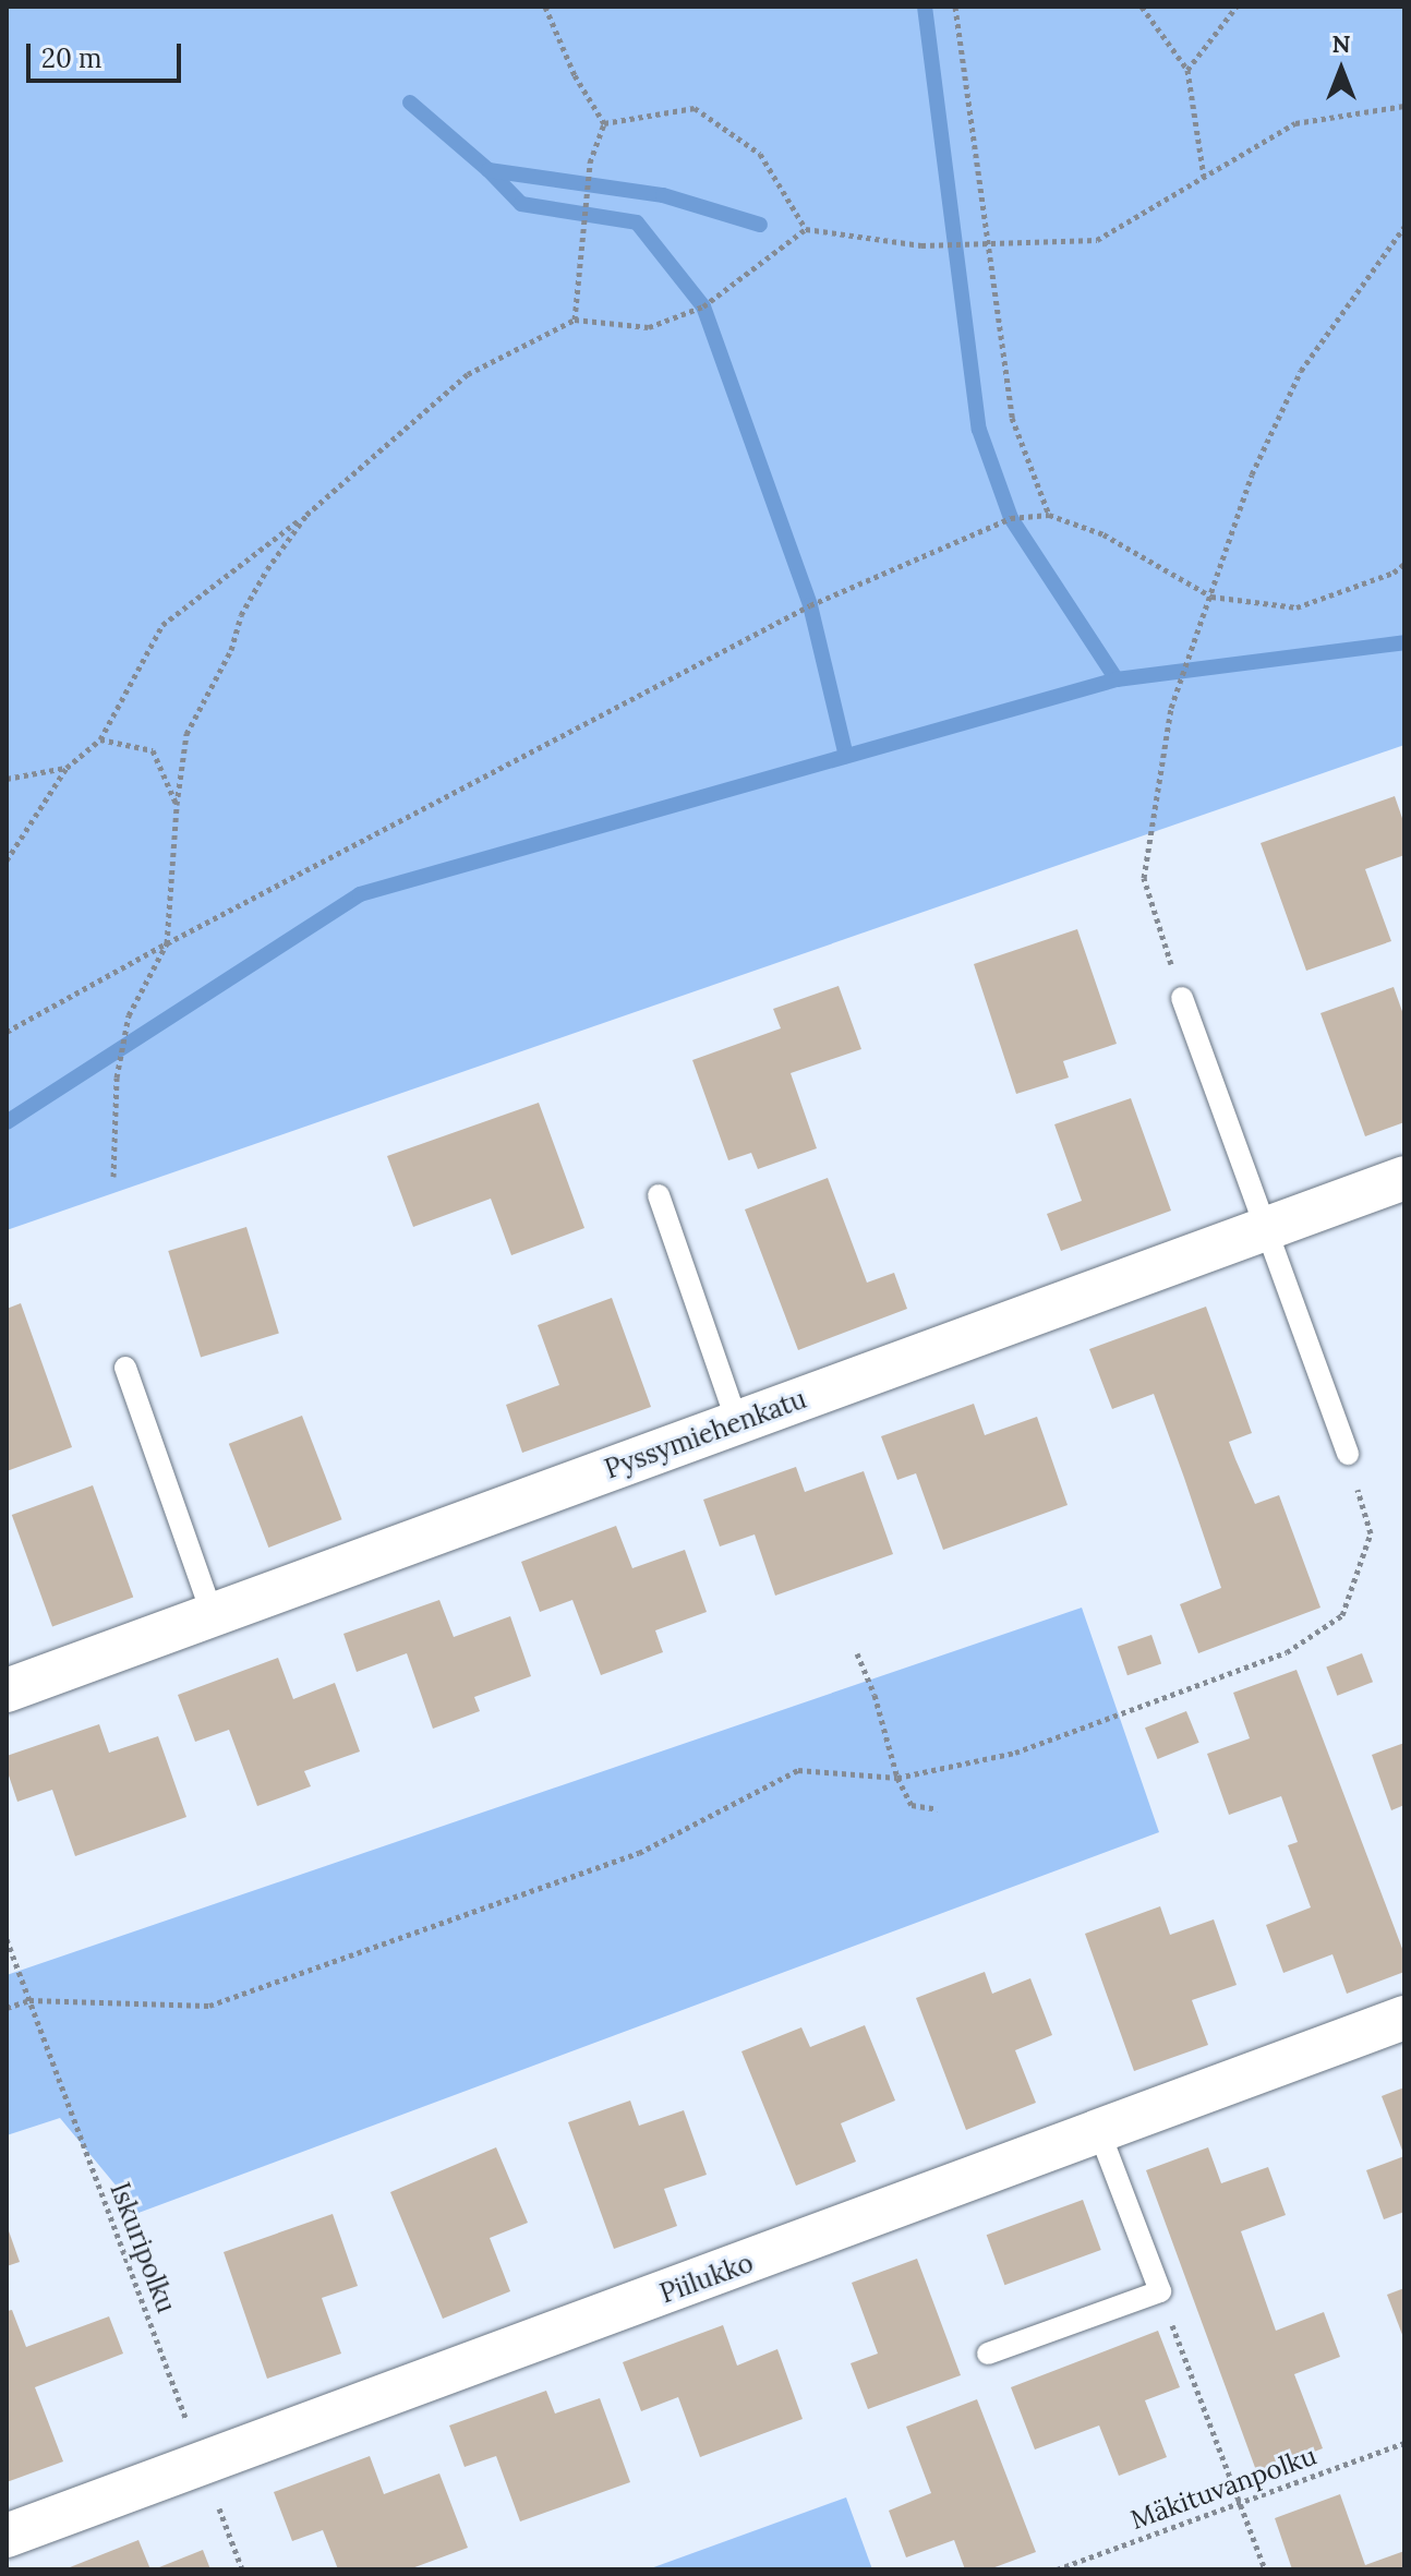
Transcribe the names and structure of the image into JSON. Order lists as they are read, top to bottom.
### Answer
{
  "streets": {
    "street": ["Pyssymiehenkatu", "Piilukko"],
    "path": ["Iskuripolku", "Mäkituvanpolku"]
  },
  "crossings": [
    ["Iskuripolku", "Piilukko"]
  ],
  "scale_bar": "20 m",
  "north": "top"
}
